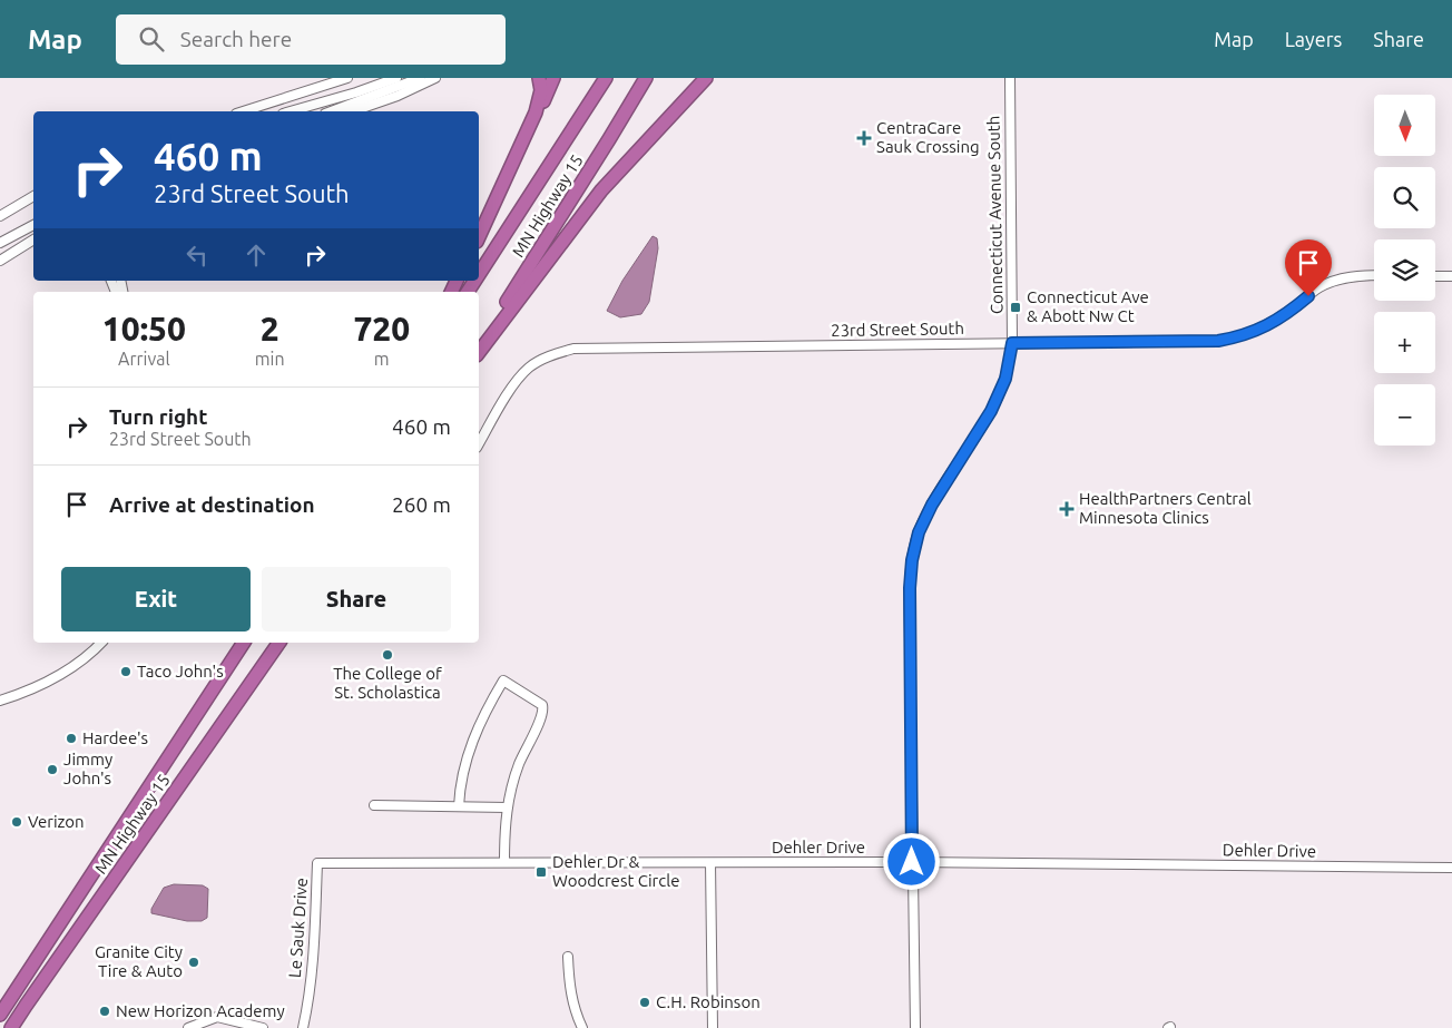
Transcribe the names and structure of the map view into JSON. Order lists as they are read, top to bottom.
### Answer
{
  "streets": {
    "highway": ["MN Highway 15"],
    "street": [
      "Connecticut Avenue South",
      "23rd Street South",
      "Dehler Drive",
      "Le Sauk Drive"
    ]
  },
  "crossings": [
    ["Connecticut Avenue South", "23rd Street South"],
    ["Connecticut Avenue South", "Dehler Drive"],
    ["Dehler Drive", "Le Sauk Drive"]
  ],
  "places": {
    "health": ["CentraCare Sauk Crossing", "HealthPartners Central Minnesota Clinics"],
    "transit": ["Connecticut Ave & Abott Nw Ct", "Dehler Dr & Woodcrest Circle"],
    "other": [
      "The College of St. Scholastica",
      "Taco John's",
      "Hardee's",
      "Jimmy John's",
      "Verizon",
      "Granite City Tire & Auto",
      "C.H. Robinson",
      "New Horizon Academy"
    ]
  },
  "north": "bottom",
  "page": {
    "header": "Map",
    "search": "Search here",
    "nav": ["Map", "Layers", "Share"],
    "map_buttons": ["+", "−"],
    "turn": ["460 m", "23rd Street South"],
    "eta": [
      "10:50",
      "Arrival",
      "2",
      "min",
      "720",
      "m"
    ],
    "list": [
      {
        "name": "Turn right",
        "note": "23rd Street South",
        "value": "460 m"
      },
      {
        "name": "Arrive at destination",
        "value": "260 m"
      }
    ],
    "buttons": ["Exit", "Share"]
  }
}
